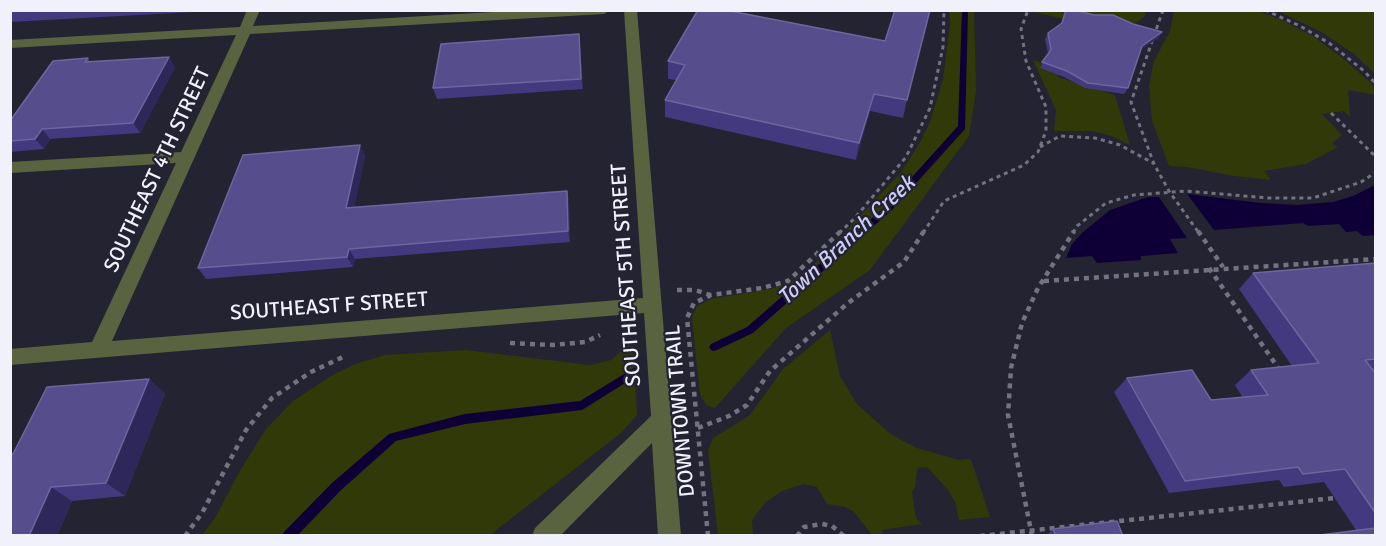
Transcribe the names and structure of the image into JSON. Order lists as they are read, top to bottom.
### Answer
{
  "streets": {
    "street": ["SOUTHEAST 4TH STREET", "SOUTHEAST 5TH STREET", "SOUTHEAST F STREET"],
    "path": ["DOWNTOWN TRAIL"]
  },
  "crossings": [
    ["SOUTHEAST 4TH STREET", "SOUTHEAST F STREET"],
    ["SOUTHEAST 5TH STREET", "SOUTHEAST F STREET"]
  ],
  "water": ["Town Branch Creek"]
}
